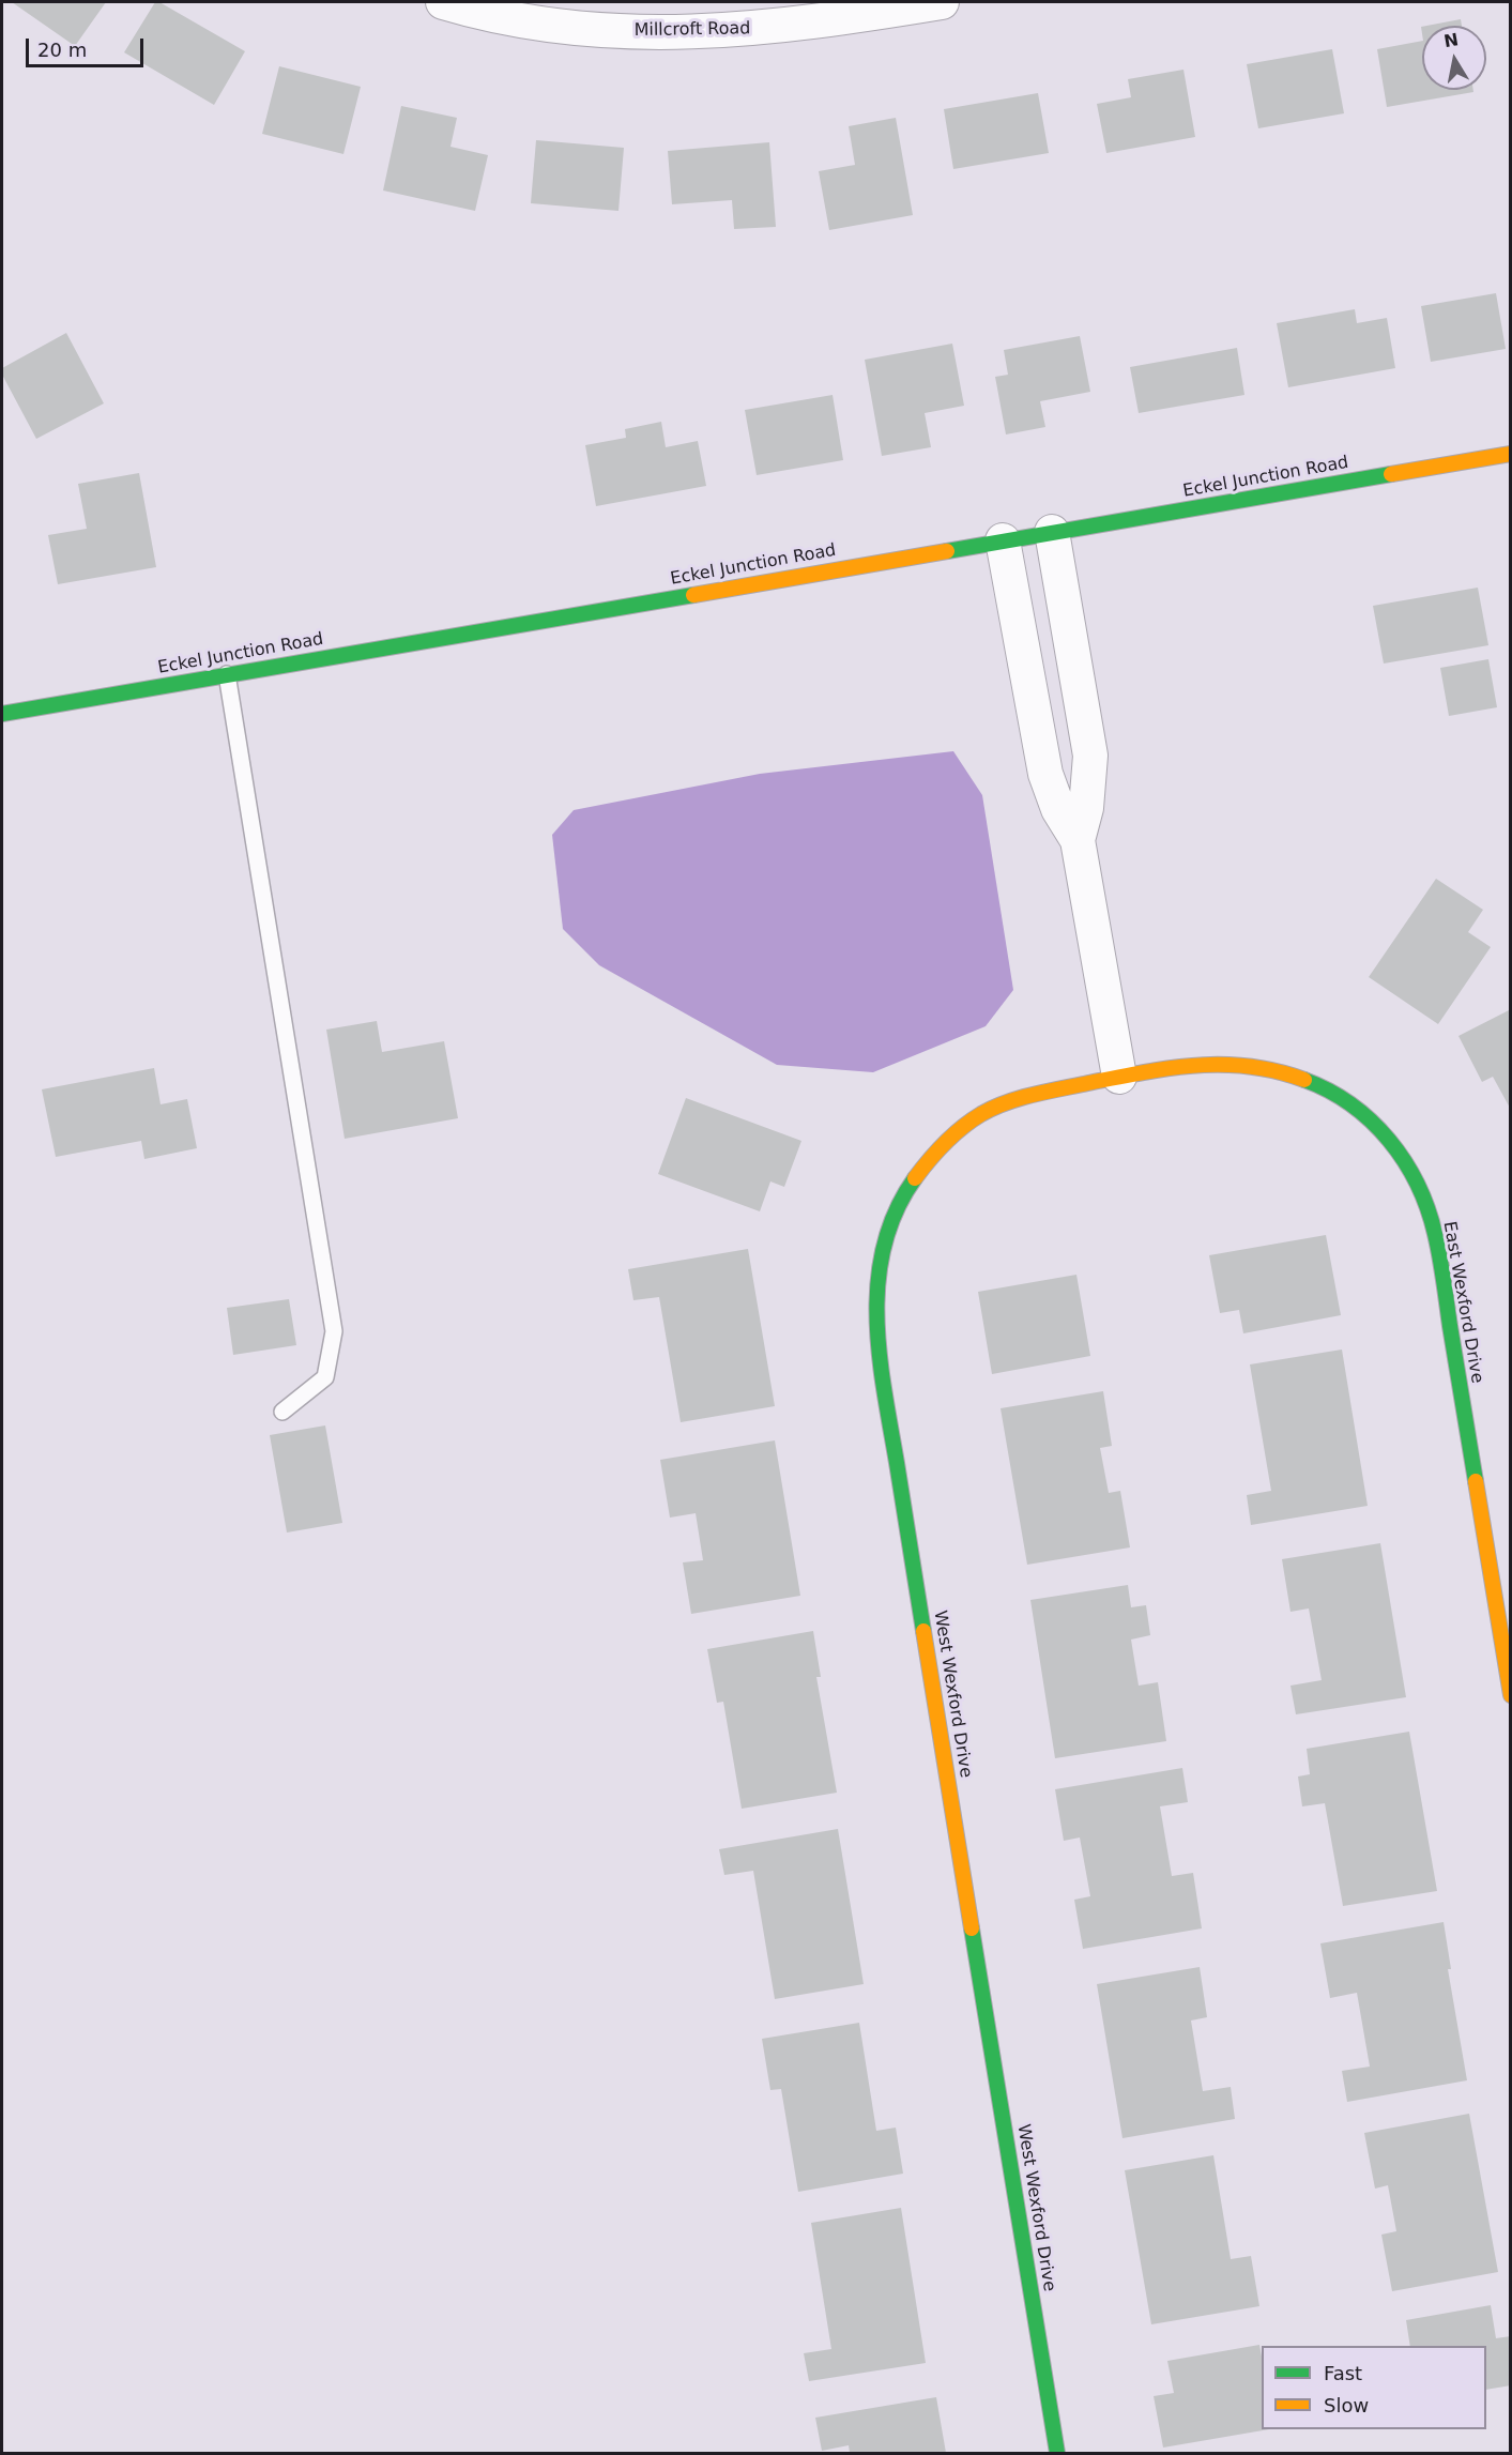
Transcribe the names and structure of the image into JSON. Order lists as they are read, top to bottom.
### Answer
{
  "streets": {
    "street": [
      "Millcroft Road",
      "Eckel Junction Road",
      "East Wexford Drive",
      "West Wexford Drive"
    ]
  },
  "crossings": [
    ["East Wexford Drive", "West Wexford Drive"]
  ],
  "legend": ["Fast", "Slow"],
  "scale_bar": "20 m",
  "north": "top"
}
